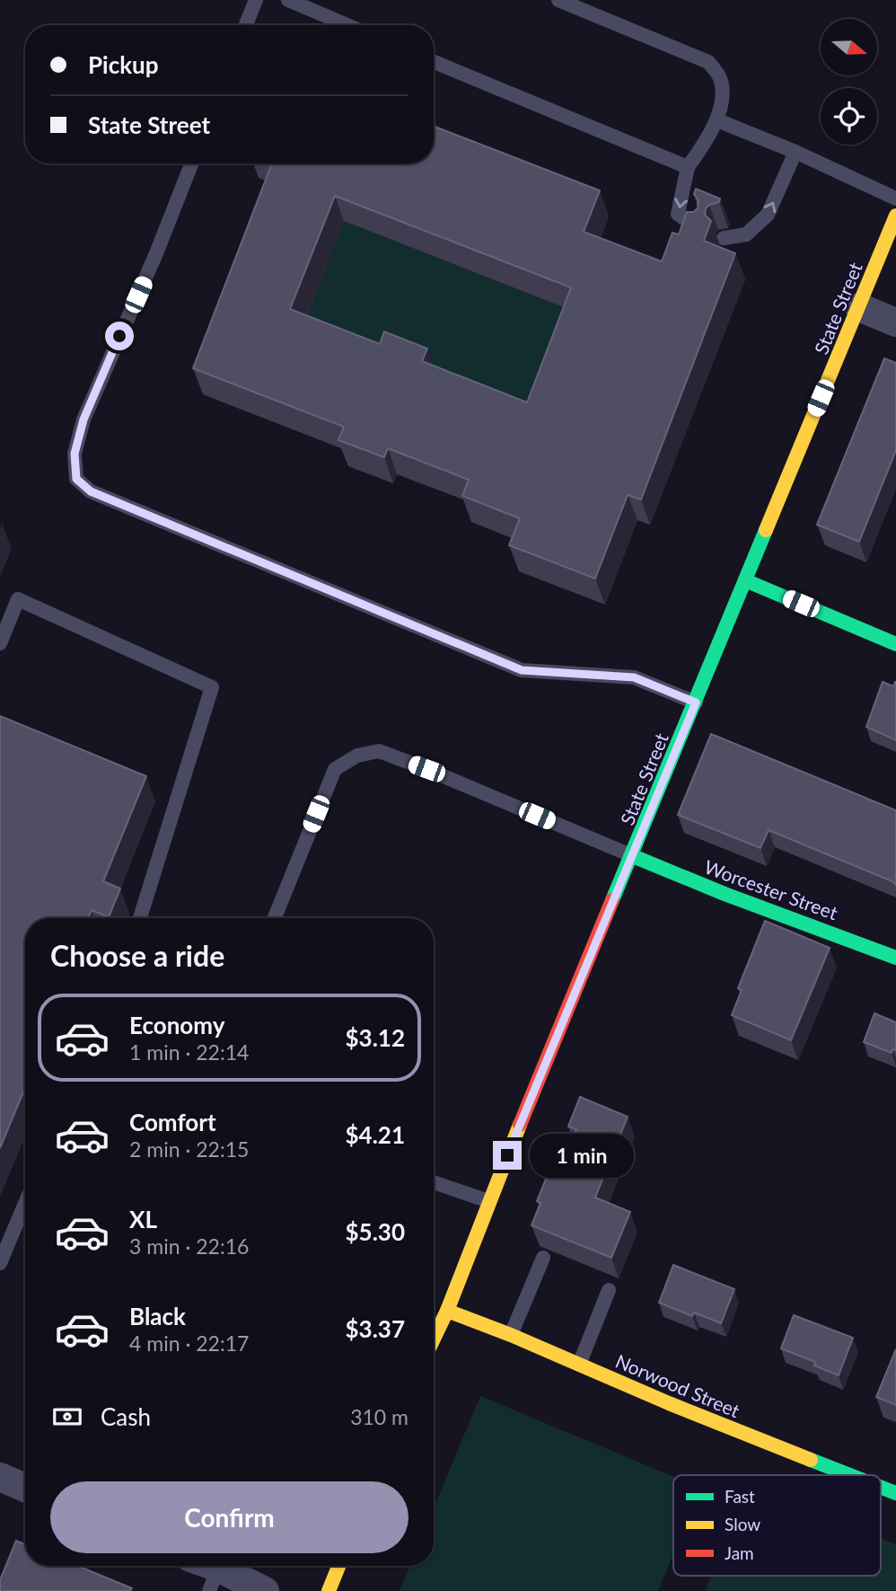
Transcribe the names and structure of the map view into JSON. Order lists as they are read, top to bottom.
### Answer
{
  "streets": {
    "street": ["State Street", "Worcester Street", "Norwood Street"]
  },
  "crossings": [
    ["State Street", "Worcester Street"],
    ["State Street", "Norwood Street"]
  ],
  "legend": ["Fast", "Slow", "Jam"],
  "north": "right",
  "page": {
    "banner": ["Pickup", "State Street"],
    "heading": "Choose a ride",
    "list": [
      {
        "name": "Economy",
        "note": "1 min · 22:14",
        "value": "$3.12"
      },
      {
        "name": "Comfort",
        "note": "2 min · 22:15",
        "value": "$4.21"
      },
      {
        "name": "XL",
        "note": "3 min · 22:16",
        "value": "$5.30"
      },
      {
        "name": "Black",
        "note": "4 min · 22:17",
        "value": "$3.37"
      }
    ],
    "bubble": "1 min",
    "pay": ["Cash", "310 m"],
    "buttons": "Confirm"
  }
}
